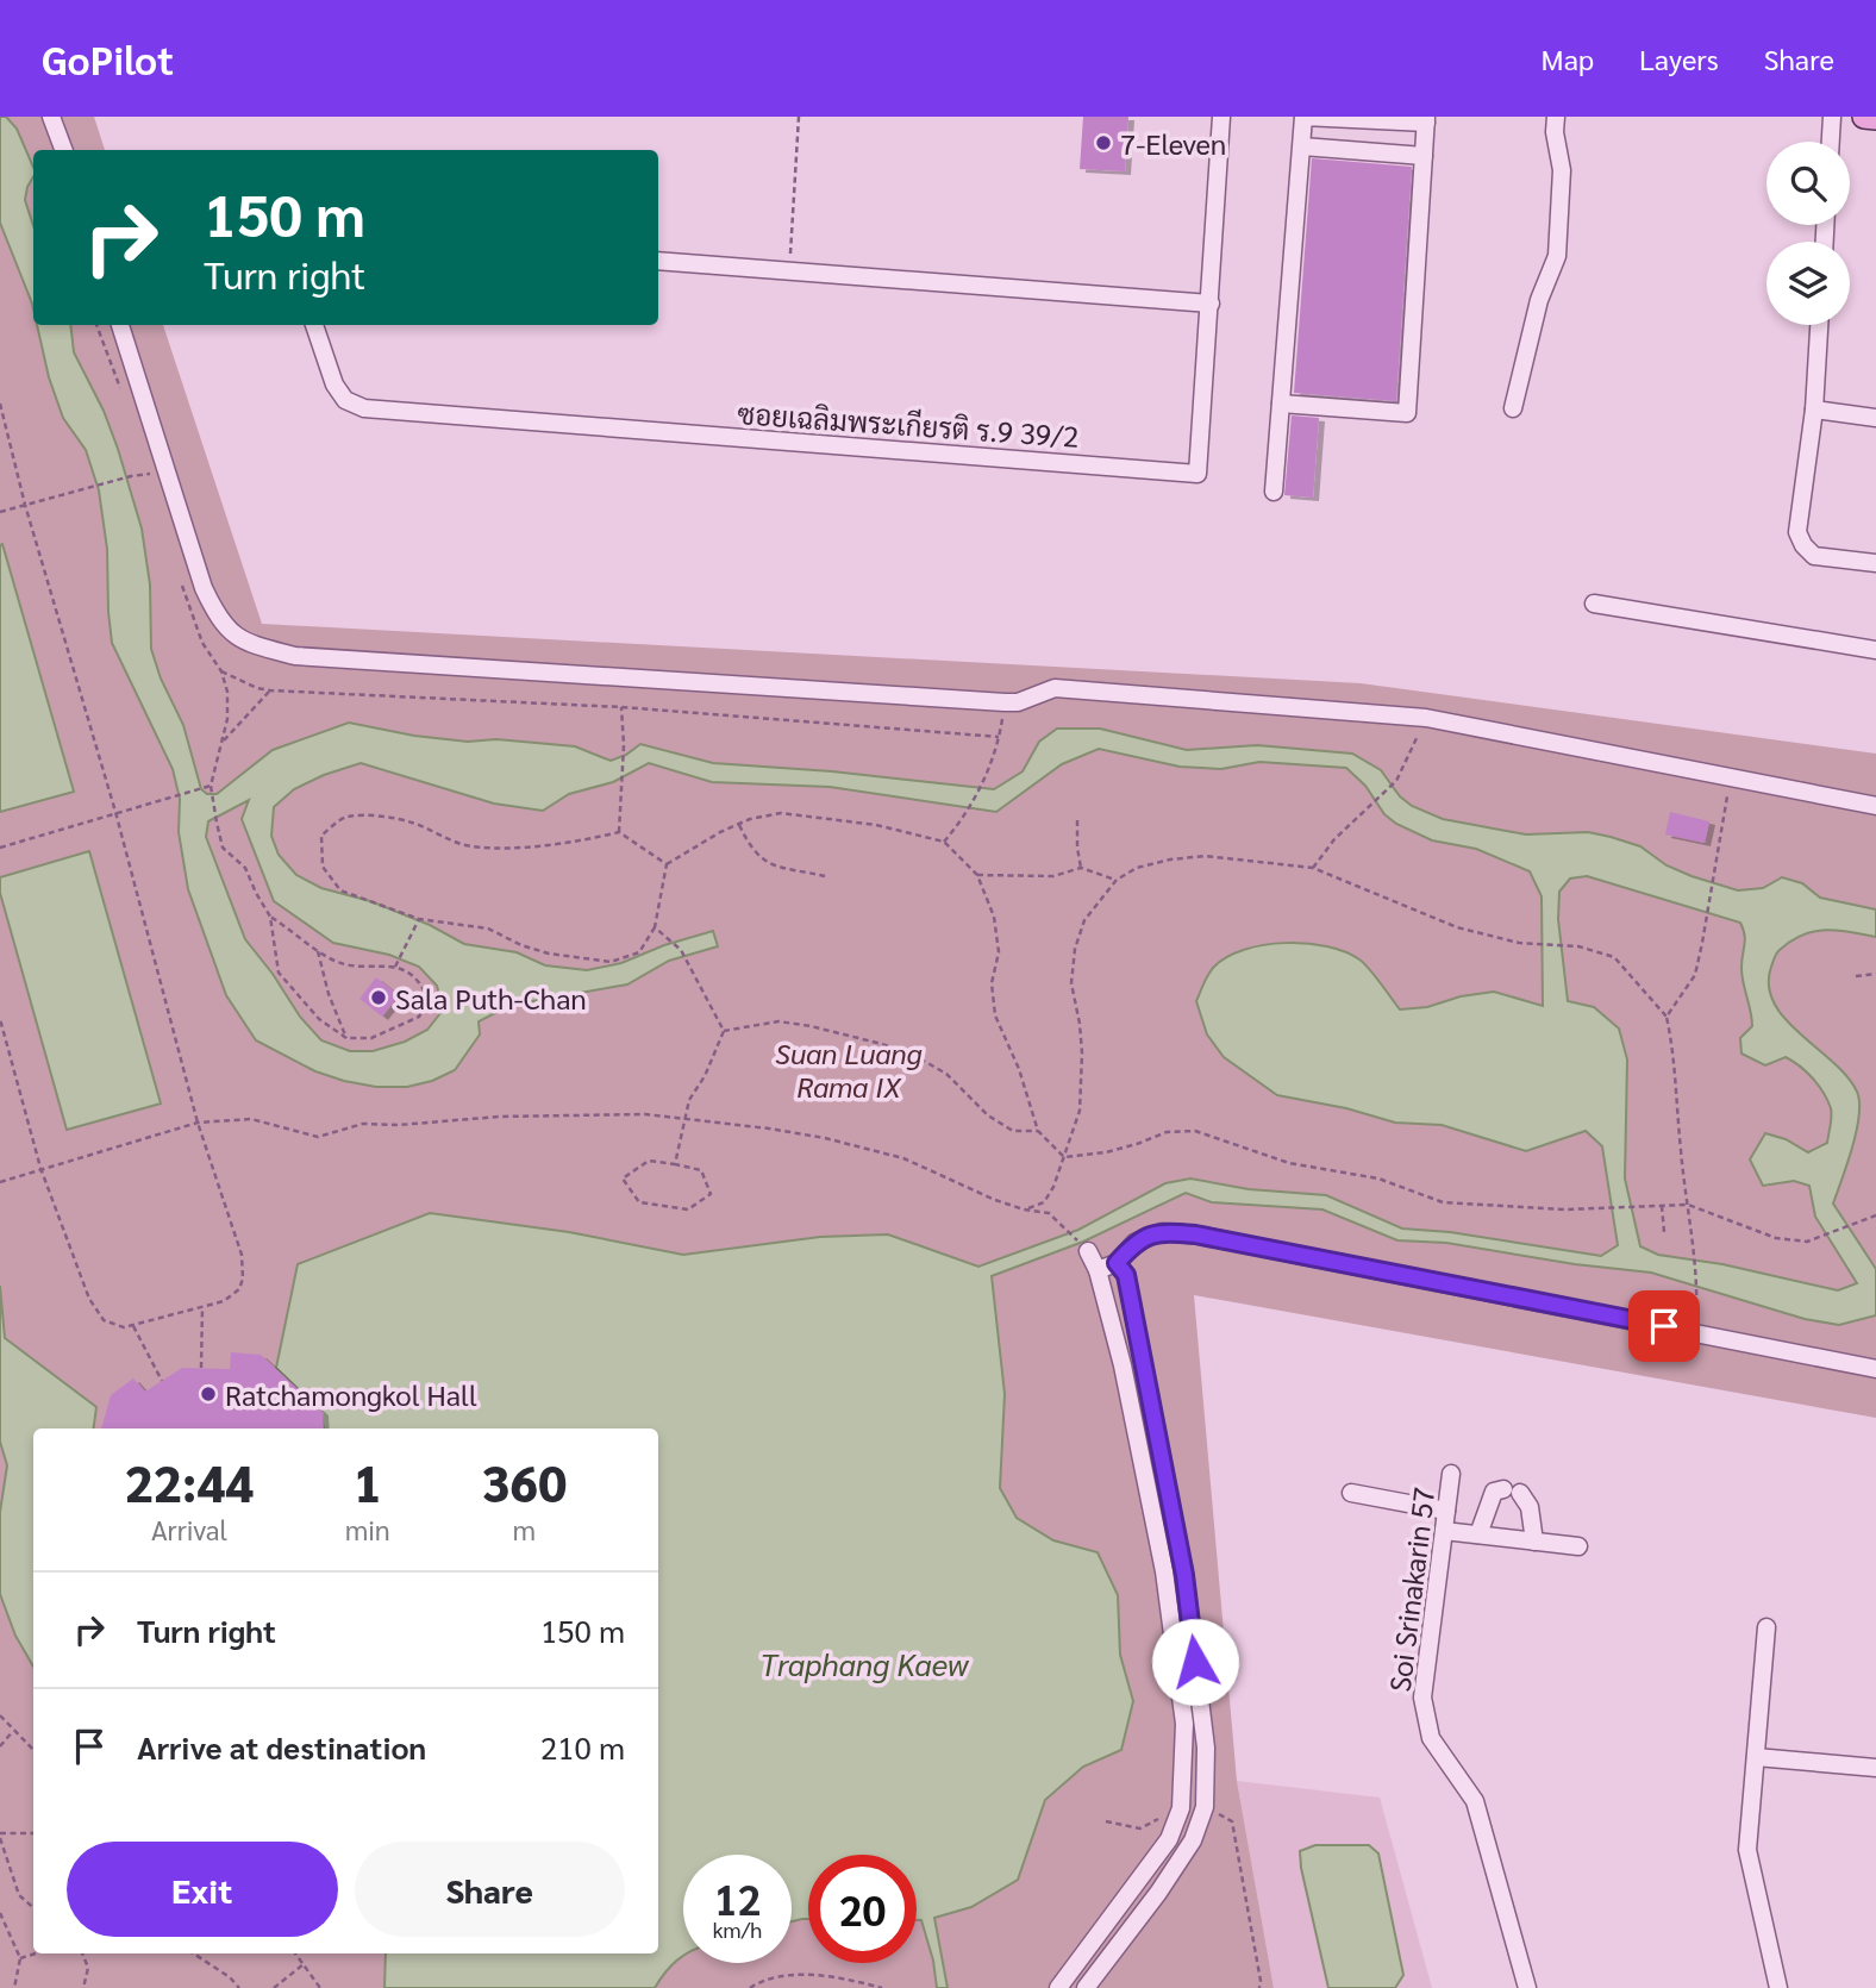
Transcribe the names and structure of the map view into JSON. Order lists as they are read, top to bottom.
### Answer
{
  "streets": {
    "street": ["ซอยเฉลิมพระเกียรติ ร.9 39/2", "Soi Srinakarin 57"]
  },
  "water": ["Traphang Kaew"],
  "parks": ["Suan Luang Rama IX"],
  "places": ["7-Eleven", "Sala Puth-Chan", "Ratchamongkol Hall"],
  "page": {
    "header": "GoPilot",
    "nav": ["Map", "Layers", "Share"],
    "turn": ["150 m", "Turn right"],
    "eta": [
      "22:44",
      "Arrival",
      "1",
      "min",
      "360",
      "m"
    ],
    "list": [
      {
        "name": "Turn right",
        "value": "150 m"
      },
      {
        "name": "Arrive at destination",
        "value": "210 m"
      }
    ],
    "buttons": ["Exit", "Share"],
    "speed": "12 km/h",
    "limit": "20"
  }
}
